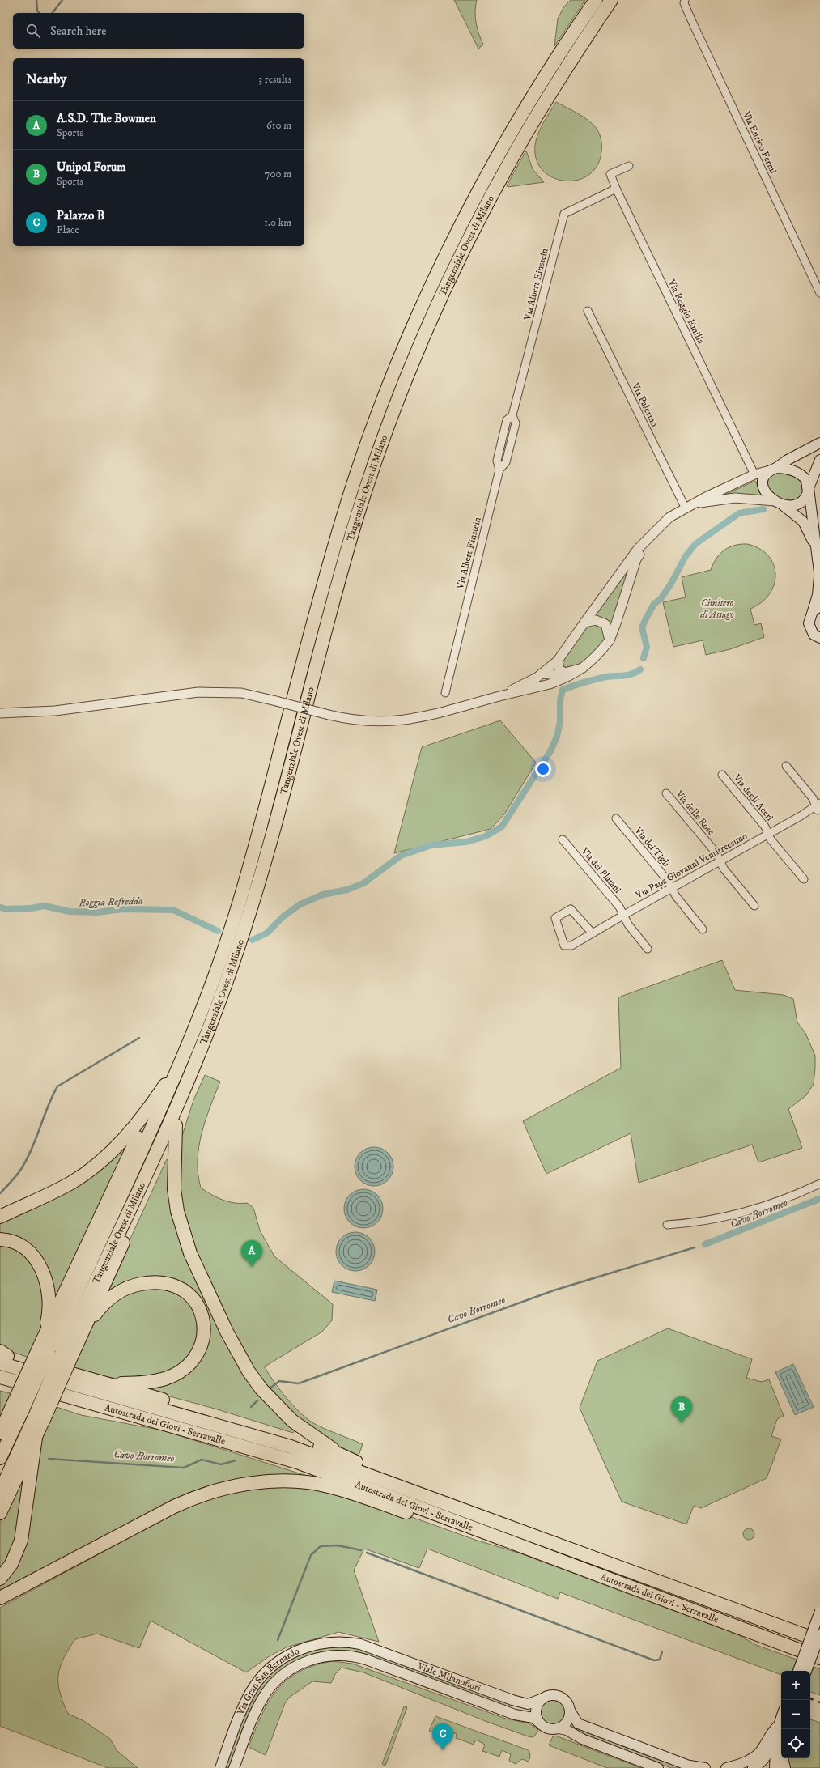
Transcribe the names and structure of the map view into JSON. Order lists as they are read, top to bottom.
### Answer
{
  "streets": {
    "highway": ["Tangenziale Ovest di Milano", "Autostrada dei Giovi - Serravalle"],
    "main road": ["Viale Milanofiori", "Via Gran San Bernardo"],
    "street": [
      "Via Enrico Fermi",
      "Via Albert Einstein",
      "Via Reggio Emilia",
      "Via Palermo",
      "Via degli Aceri",
      "Via delle Rose",
      "Via dei Tigli",
      "Via Papa Giovanni Ventitreesimo",
      "Via dei Platani"
    ]
  },
  "crossings": [
    ["Via Albert Einstein", "Via Reggio Emilia"],
    ["Via degli Aceri", "Via Papa Giovanni Ventitreesimo"],
    ["Via delle Rose", "Via Papa Giovanni Ventitreesimo"],
    ["Via dei Tigli", "Via Papa Giovanni Ventitreesimo"],
    ["Via Papa Giovanni Ventitreesimo", "Via dei Platani"],
    ["Viale Milanofiori", "Via Gran San Bernardo"]
  ],
  "water": ["Roggia Refredda", "Cavo Borromeo"],
  "parks": ["Cimitero di Assago"],
  "page": {
    "search": "Search here",
    "heading": ["Nearby", "3 results"],
    "list": [
      {
        "mark": "A",
        "name": "A.S.D. The Bowmen",
        "note": "Sports",
        "value": "610 m"
      },
      {
        "mark": "B",
        "name": "Unipol Forum",
        "note": "Sports",
        "value": "700 m"
      },
      {
        "mark": "C",
        "name": "Palazzo B",
        "note": "Place",
        "value": "1.0 km"
      }
    ],
    "pins": ["A", "B", "C"],
    "map_buttons": ["+", "−"]
  }
}
